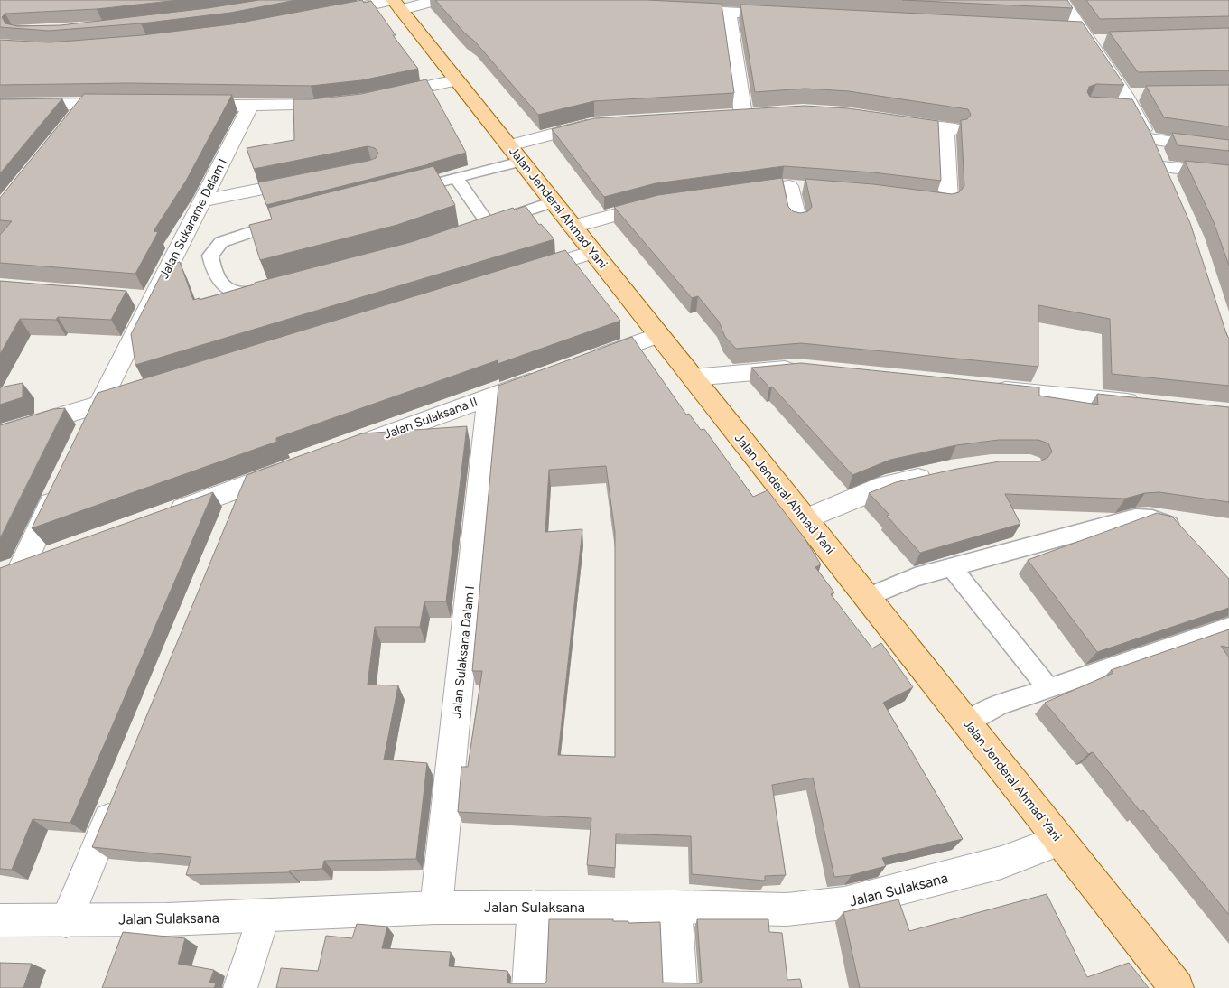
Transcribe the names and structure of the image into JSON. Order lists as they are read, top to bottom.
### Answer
{
  "streets": {
    "main road": ["Jalan Jenderal Ahmad Yani"],
    "street": [
      "Jalan Sukarame Dalam I",
      "Jalan Sulaksana II",
      "Jalan Sulaksana Dalam I",
      "Jalan Sulaksana"
    ]
  },
  "crossings": [
    ["Jalan Jenderal Ahmad Yani", "Jalan Sulaksana"],
    ["Jalan Sulaksana II", "Jalan Sulaksana Dalam I"],
    ["Jalan Sulaksana Dalam I", "Jalan Sulaksana"]
  ]
}
